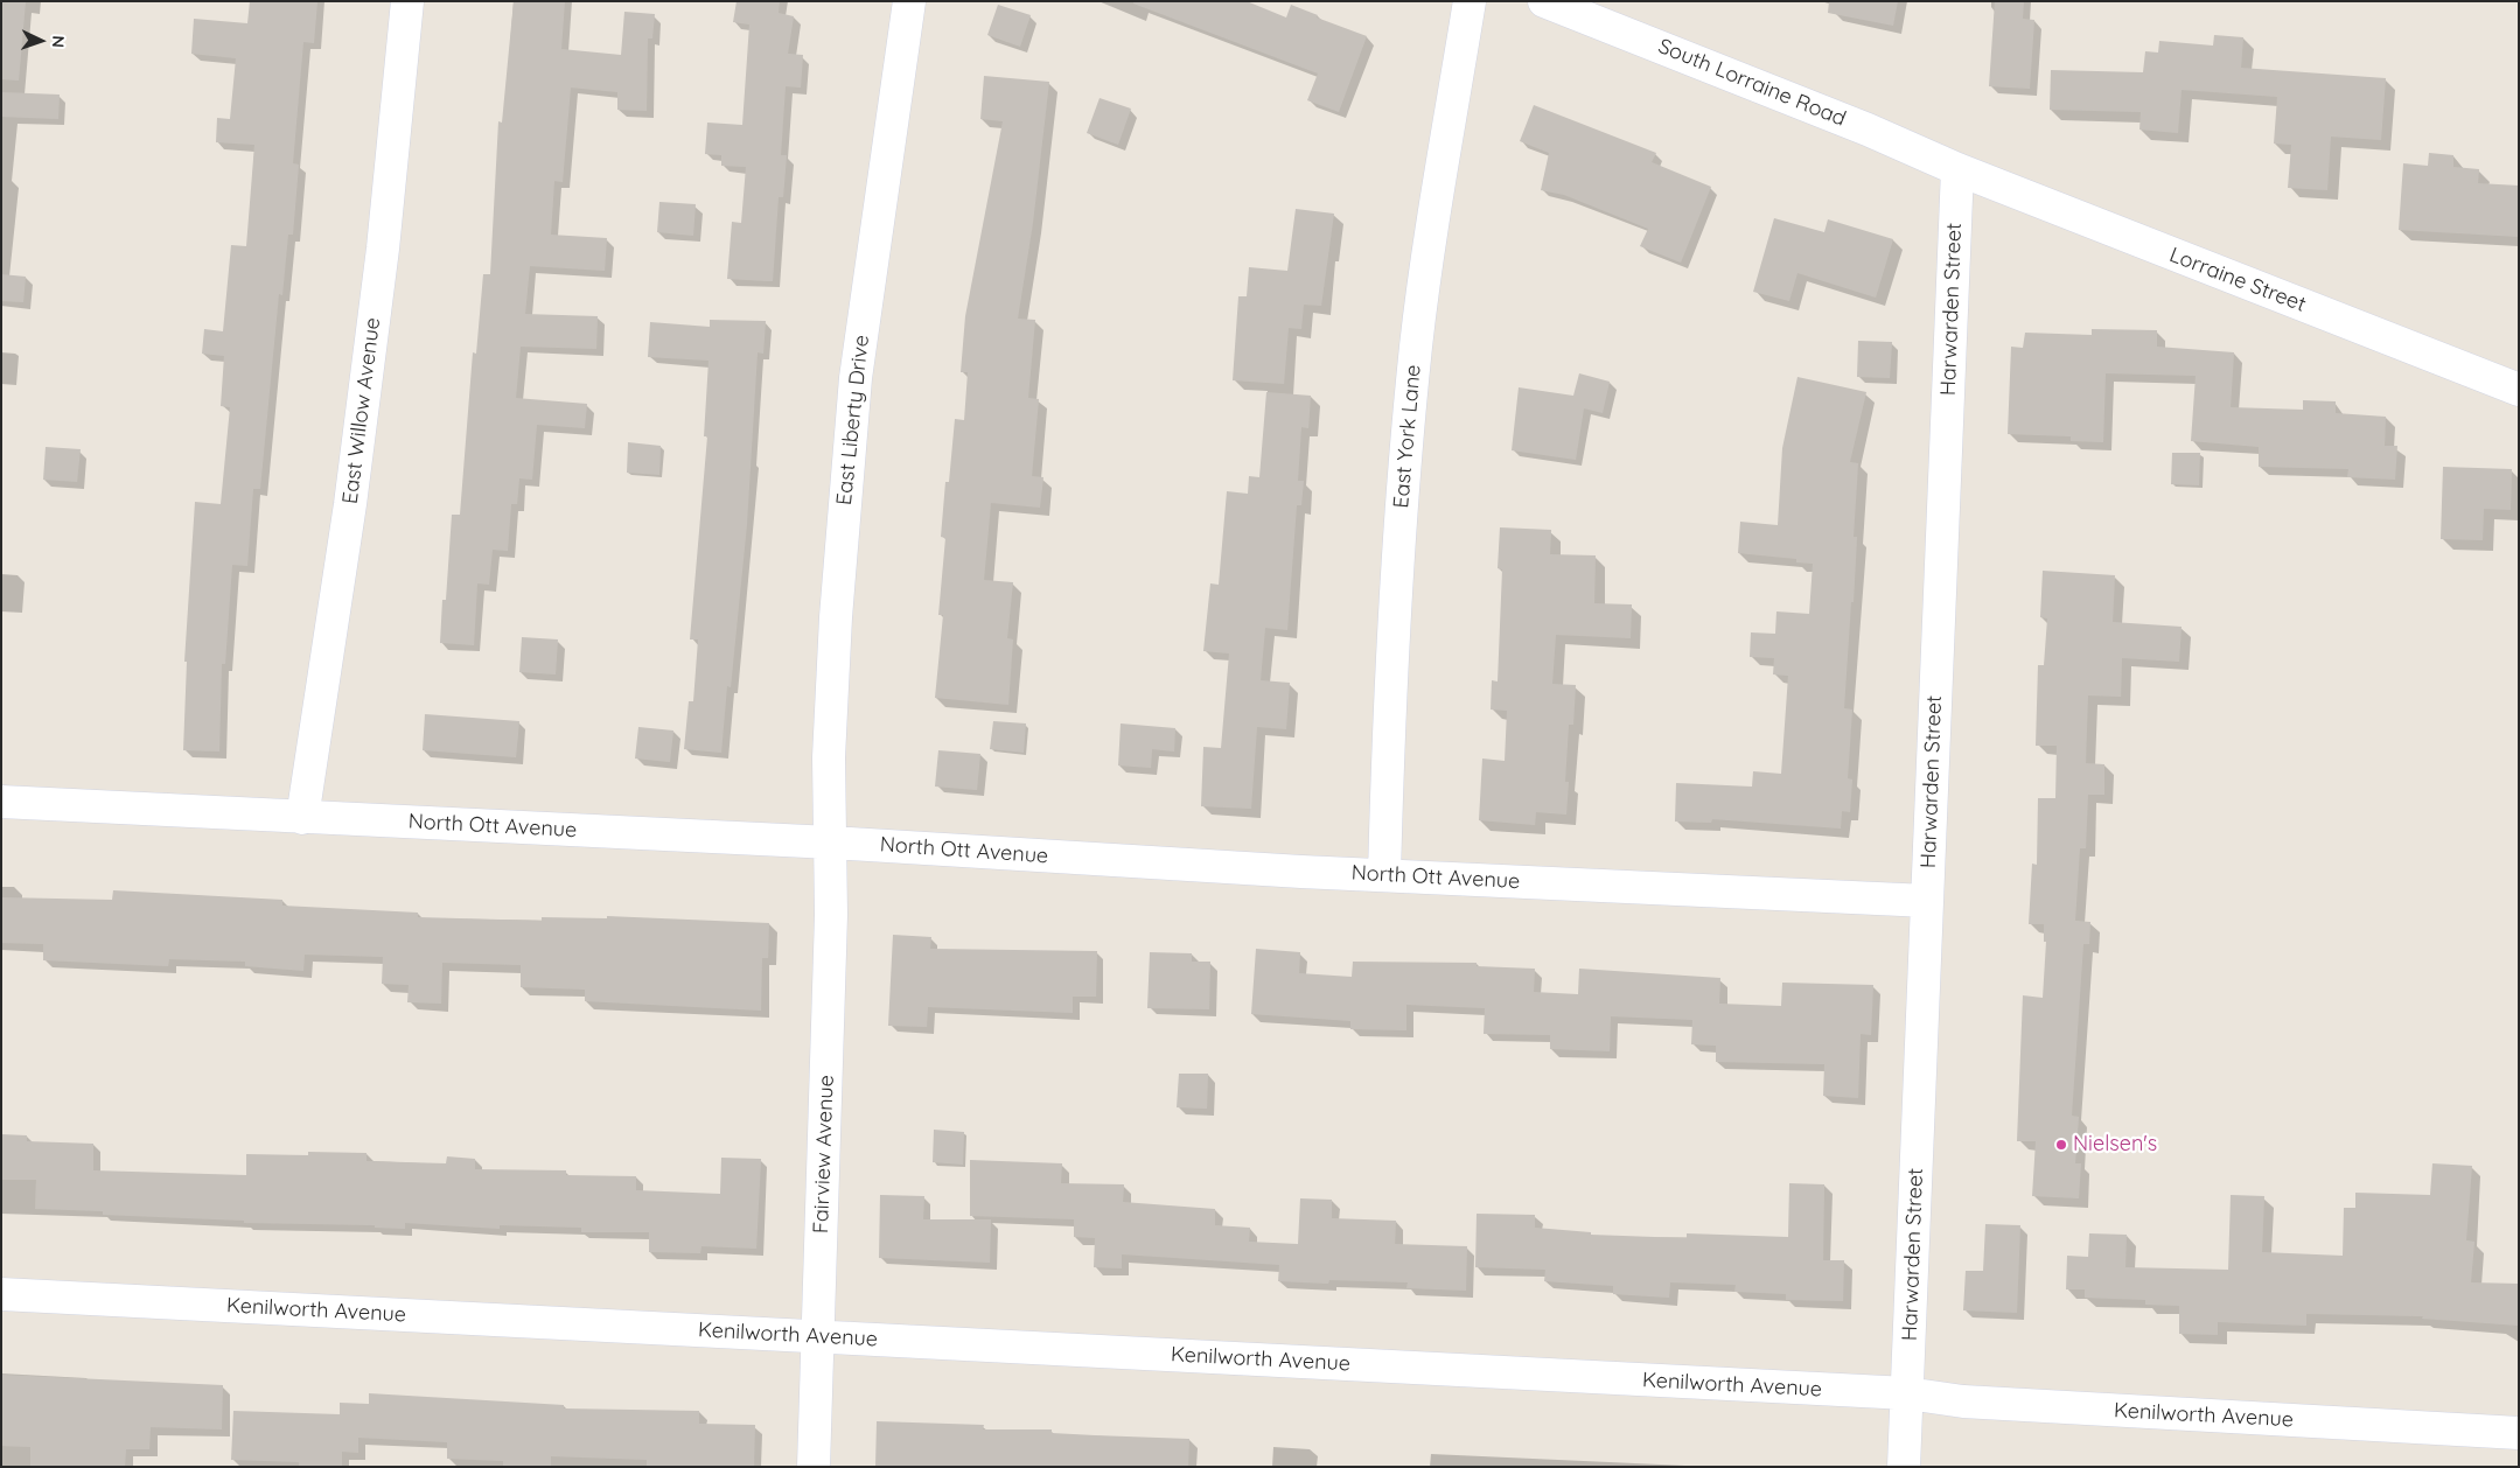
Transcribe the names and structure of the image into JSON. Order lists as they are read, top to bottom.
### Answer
{
  "streets": {
    "street": [
      "South Lorraine Road",
      "Lorraine Street",
      "Harwarden Street",
      "East Willow Avenue",
      "East Liberty Drive",
      "East York Lane",
      "North Ott Avenue",
      "Fairview Avenue",
      "Kenilworth Avenue"
    ]
  },
  "crossings": [
    ["South Lorraine Road", "Lorraine Street"],
    ["South Lorraine Road", "Harwarden Street"],
    ["Lorraine Street", "Harwarden Street"],
    ["Harwarden Street", "North Ott Avenue"],
    ["Harwarden Street", "Kenilworth Avenue"],
    ["East Willow Avenue", "North Ott Avenue"],
    ["East Liberty Drive", "North Ott Avenue"],
    ["East Liberty Drive", "Fairview Avenue"],
    ["East York Lane", "North Ott Avenue"],
    ["North Ott Avenue", "Fairview Avenue"],
    ["Fairview Avenue", "Kenilworth Avenue"]
  ],
  "places": ["Nielsen's"],
  "north": "right"
}
